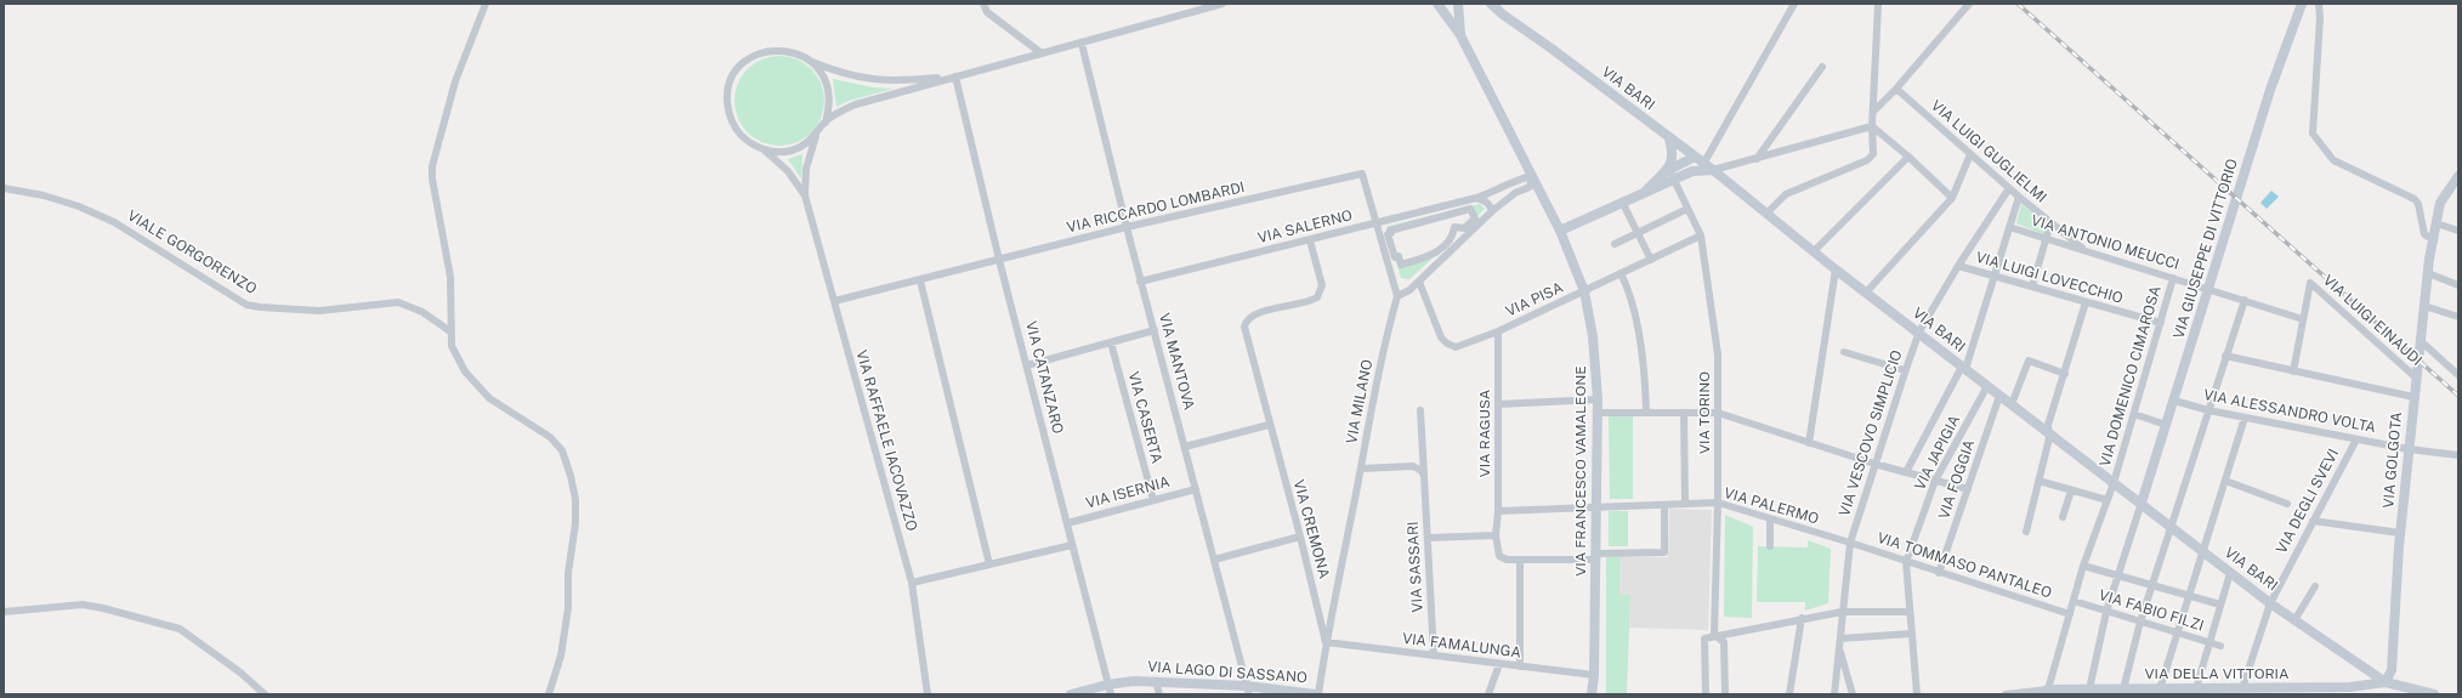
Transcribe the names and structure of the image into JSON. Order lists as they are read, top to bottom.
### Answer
{
  "streets": {
    "main road": [
      "VIA BARI",
      "VIA GIUSEPPE DI VITTORIO",
      "VIA GOLGOTA",
      "VIA FRANCESCO VAMALEONE",
      "VIA LAGO DI SASSANO",
      "VIA DELLA VITTORIA"
    ],
    "street": [
      "VIA LUIGI GUGLIELMI",
      "VIA RICCARDO LOMBARDI",
      "VIA SALERNO",
      "VIA ANTONIO MEUCCI",
      "VIALE GORGORENZO",
      "VIA LUIGI LOVECCHIO",
      "VIA PISA",
      "VIA LUIGI EINAUDI",
      "VIA MANTOVA",
      "VIA DOMENICO CIMAROSA",
      "VIA CATANZARO",
      "VIA MILANO",
      "VIA ALESSANDRO VOLTA",
      "VIA TORINO",
      "VIA CASERTA",
      "VIA RAGUSA",
      "VIA VESCOVO SIMPLICIO",
      "VIA RAFFAELE IACOVAZZO",
      "VIA JAPIGIA",
      "VIA FOGGIA",
      "VIA ISERNIA",
      "VIA DEGLI SVEVI",
      "VIA PALERMO",
      "VIA CREMONA",
      "VIA TOMMASO PANTALEO",
      "VIA SASSARI",
      "VIA FABIO FILZI",
      "VIA FAMALUNGA"
    ]
  },
  "crossings": [
    ["VIA BARI", "VIA GIUSEPPE DI VITTORIO"],
    ["VIA BARI", "VIA DOMENICO CIMAROSA"],
    ["VIA BARI", "VIA VESCOVO SIMPLICIO"],
    ["VIA BARI", "VIA JAPIGIA"],
    ["VIA BARI", "VIA GOLGOTA"],
    ["VIA BARI", "VIA FOGGIA"],
    ["VIA BARI", "VIA DEGLI SVEVI"],
    ["VIA BARI", "VIA DELLA VITTORIA"],
    ["VIA LUIGI GUGLIELMI", "VIA ANTONIO MEUCCI"],
    ["VIA LUIGI GUGLIELMI", "VIA VESCOVO SIMPLICIO"],
    ["VIA RICCARDO LOMBARDI", "VIA SALERNO"],
    ["VIA RICCARDO LOMBARDI", "VIA MANTOVA"],
    ["VIA RICCARDO LOMBARDI", "VIA CATANZARO"],
    ["VIA RICCARDO LOMBARDI", "VIA MILANO"],
    ["VIA RICCARDO LOMBARDI", "VIA RAFFAELE IACOVAZZO"],
    ["VIA SALERNO", "VIA MANTOVA"],
    ["VIA SALERNO", "VIA FRANCESCO VAMALEONE"],
    ["VIA SALERNO", "VIA CREMONA"],
    ["VIA ANTONIO MEUCCI", "VIA GIUSEPPE DI VITTORIO"],
    ["VIA ANTONIO MEUCCI", "VIA LUIGI EINAUDI"],
    ["VIA ANTONIO MEUCCI", "VIA DOMENICO CIMAROSA"],
    ["VIA GIUSEPPE DI VITTORIO", "VIA ALESSANDRO VOLTA"],
    ["VIA LUIGI LOVECCHIO", "VIA DOMENICO CIMAROSA"],
    ["VIA LUIGI LOVECCHIO", "VIA VESCOVO SIMPLICIO"],
    ["VIA PISA", "VIA TORINO"],
    ["VIA PISA", "VIA RAGUSA"],
    ["VIA PISA", "VIA FRANCESCO VAMALEONE"],
    ["VIA LUIGI EINAUDI", "VIA GOLGOTA"],
    ["VIA MANTOVA", "VIA ISERNIA"],
    ["VIA MANTOVA", "VIA LAGO DI SASSANO"],
    ["VIA DOMENICO CIMAROSA", "VIA TOMMASO PANTALEO"],
    ["VIA DOMENICO CIMAROSA", "VIA FABIO FILZI"],
    ["VIA DOMENICO CIMAROSA", "VIA DELLA VITTORIA"],
    ["VIA CATANZARO", "VIA ISERNIA"],
    ["VIA CATANZARO", "VIA LAGO DI SASSANO"],
    ["VIA MILANO", "VIA CREMONA"],
    ["VIA MILANO", "VIA FAMALUNGA"],
    ["VIA MILANO", "VIA LAGO DI SASSANO"],
    ["VIA ALESSANDRO VOLTA", "VIA GOLGOTA"],
    ["VIA ALESSANDRO VOLTA", "VIA DEGLI SVEVI"],
    ["VIA TORINO", "VIA PALERMO"],
    ["VIA CASERTA", "VIA ISERNIA"],
    ["VIA RAGUSA", "VIA PALERMO"],
    ["VIA VESCOVO SIMPLICIO", "VIA PALERMO"],
    ["VIA VESCOVO SIMPLICIO", "VIA TOMMASO PANTALEO"],
    ["VIA JAPIGIA", "VIA TOMMASO PANTALEO"],
    ["VIA GOLGOTA", "VIA DELLA VITTORIA"],
    ["VIA FRANCESCO VAMALEONE", "VIA PALERMO"],
    ["VIA FRANCESCO VAMALEONE", "VIA FAMALUNGA"],
    ["VIA FOGGIA", "VIA TOMMASO PANTALEO"],
    ["VIA DEGLI SVEVI", "VIA DELLA VITTORIA"],
    ["VIA PALERMO", "VIA TOMMASO PANTALEO"],
    ["VIA CREMONA", "VIA FAMALUNGA"],
    ["VIA SASSARI", "VIA FAMALUNGA"]
  ]
}
